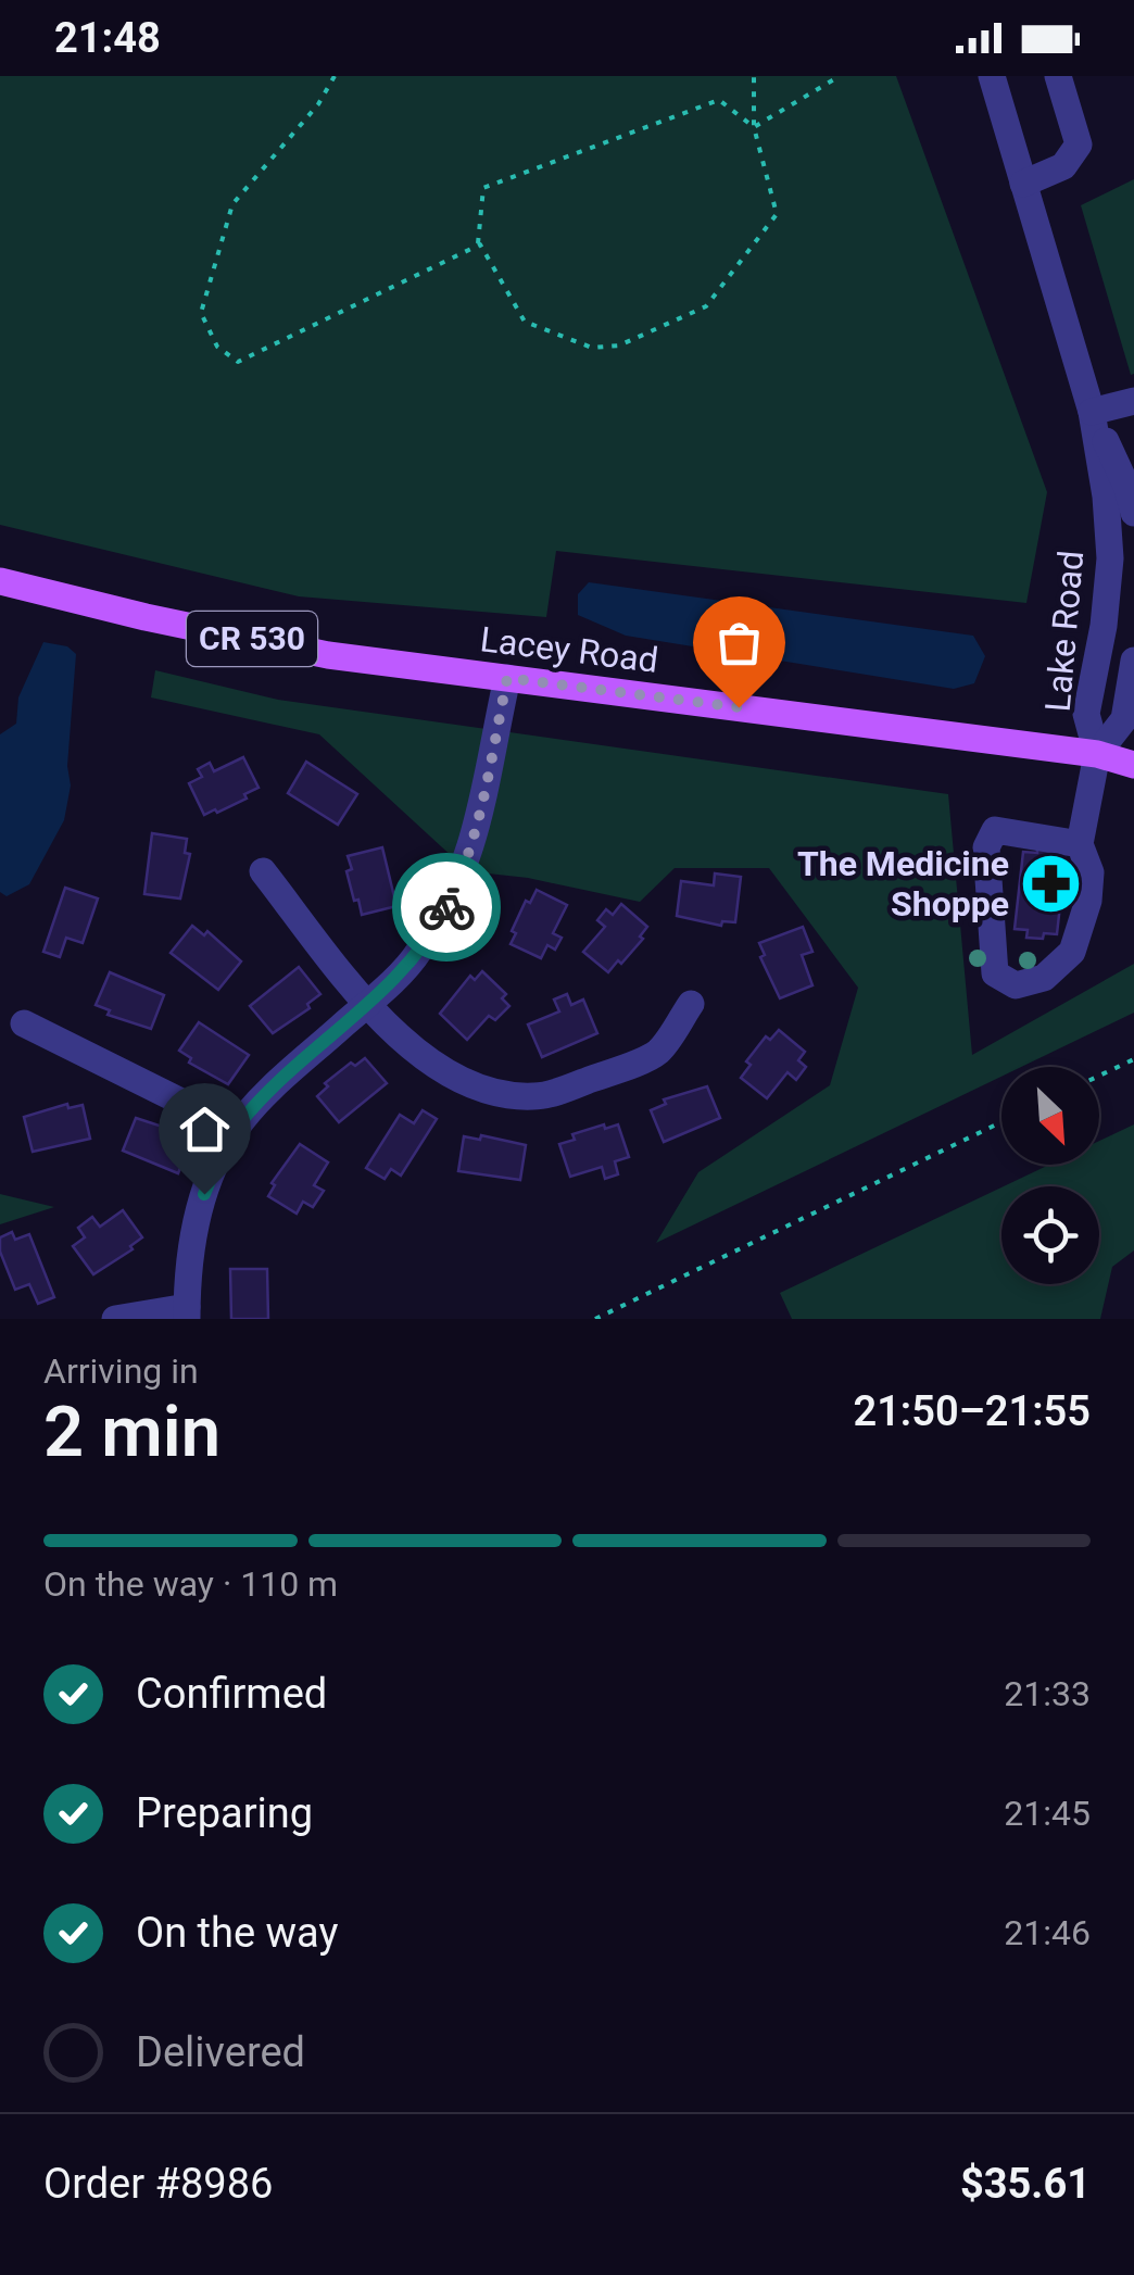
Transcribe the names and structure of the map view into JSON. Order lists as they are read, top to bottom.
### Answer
{
  "streets": {
    "main road": ["CR 530", "Lacey Road"],
    "street": ["Lake Road"]
  },
  "crossings": [
    ["Lake Road", "Lacey Road"]
  ],
  "places": {
    "pharmacy": ["The Medicine Shoppe"]
  },
  "north": "bottom right",
  "page": {
    "status": "21:48",
    "heading": ["2 min", "Arriving in", "21:50–21:55"],
    "panel": ["Order #8986", "$35.61"],
    "bar": "On the way · 110 m",
    "list": [
      ["Confirmed", "21:33"],
      ["Preparing", "21:45"],
      ["On the way", "21:46"],
      "Delivered"
    ]
  }
}
